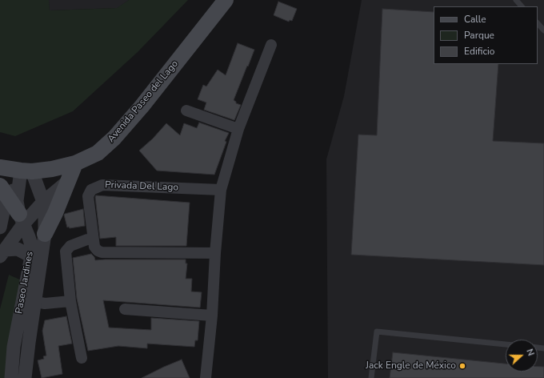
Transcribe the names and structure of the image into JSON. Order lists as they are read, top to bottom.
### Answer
{
  "streets": {
    "main road": ["Avenida Paseo del Lago"],
    "street": ["Privada Del Lago", "Paseo Jardines"]
  },
  "crossings": [
    ["Avenida Paseo del Lago", "Paseo Jardines"]
  ],
  "places": ["Jack Engle de México"],
  "legend": ["Calle", "Parque", "Edificio"],
  "north": "right"
}
